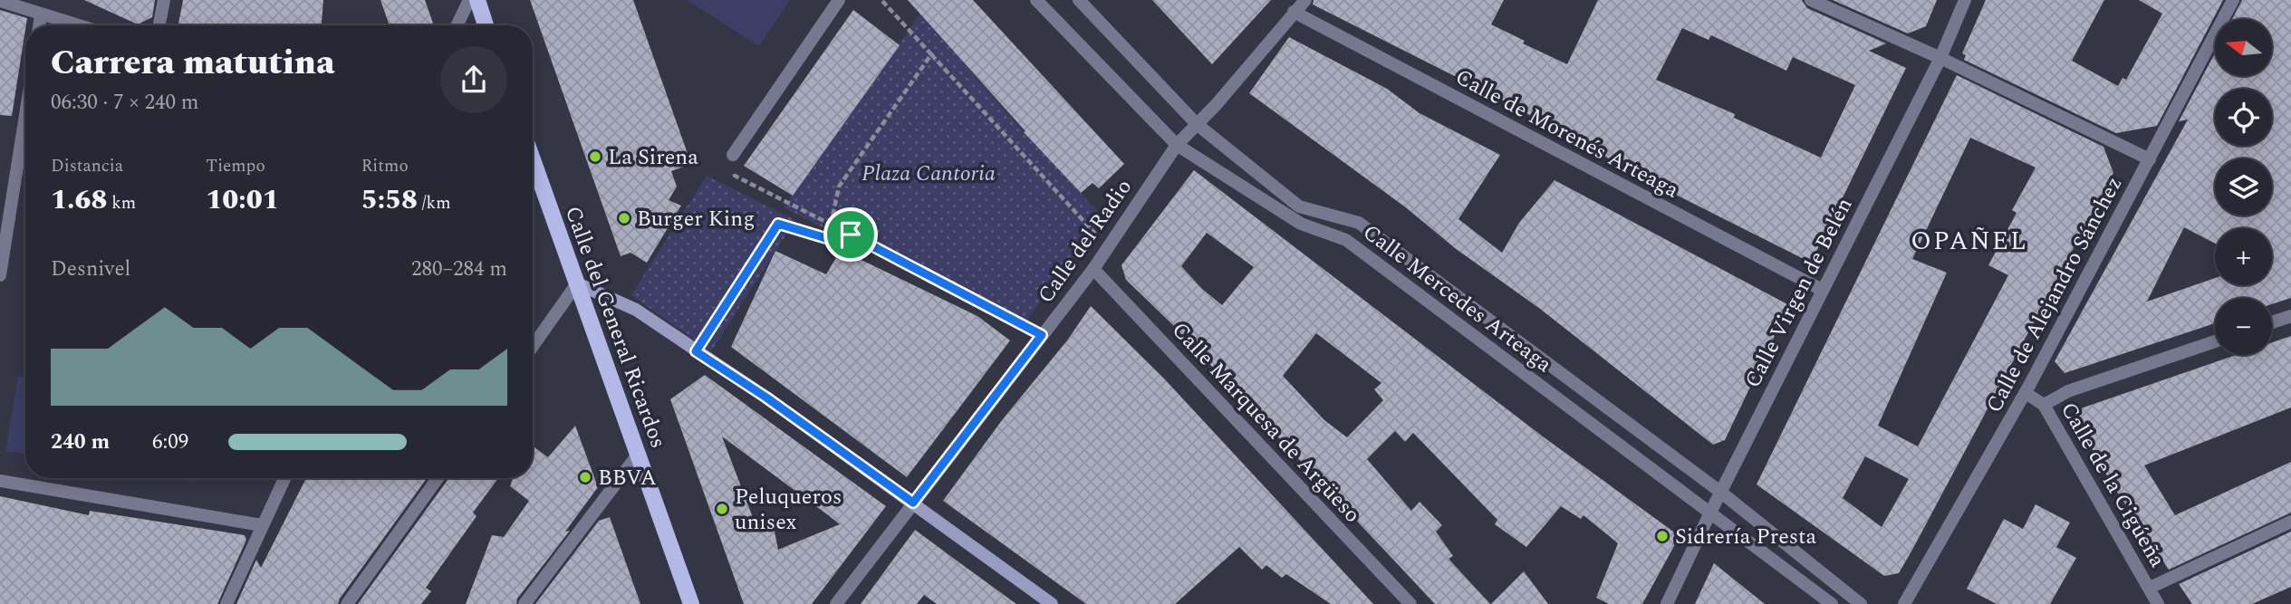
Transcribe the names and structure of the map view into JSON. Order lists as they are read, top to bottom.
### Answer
{
  "streets": {
    "main road": ["Calle del General Ricardos"],
    "street": [
      "Calle de Morenés Arteaga",
      "Calle del Radio",
      "Calle Virgen de Belén",
      "Calle de Alejandro Sánchez",
      "Calle Mercedes Arteaga",
      "Calle Marquesa de Argüeso",
      "Calle de la Cigúeña"
    ]
  },
  "crossings": [
    ["Calle de Morenés Arteaga", "Calle del Radio"],
    ["Calle de Morenés Arteaga", "Calle Virgen de Belén"],
    ["Calle del Radio", "Calle Mercedes Arteaga"],
    ["Calle del Radio", "Calle Marquesa de Argüeso"],
    ["Calle Virgen de Belén", "Calle Mercedes Arteaga"],
    ["Calle de Alejandro Sánchez", "Calle de la Cigúeña"]
  ],
  "districts": ["OPAÑEL"],
  "parks": ["Plaza Cantoria"],
  "places": [
    "La Sirena",
    "Burger King",
    "BBVA",
    "Peluqueros unisex",
    "Sidrería Presta"
  ],
  "north": "left",
  "page": {
    "map_buttons": ["+", "−"],
    "heading": ["Carrera matutina", "06:30 · 7 × 240 m"],
    "stats": [
      ["Distancia", "1.68 km"],
      ["Tiempo", "10:01"],
      ["Ritmo", "5:58 /km"]
    ],
    "chart": ["Desnivel", "280–284 m"],
    "list": [
      {
        "name": "240 m",
        "note": "6:09"
      }
    ]
  }
}
